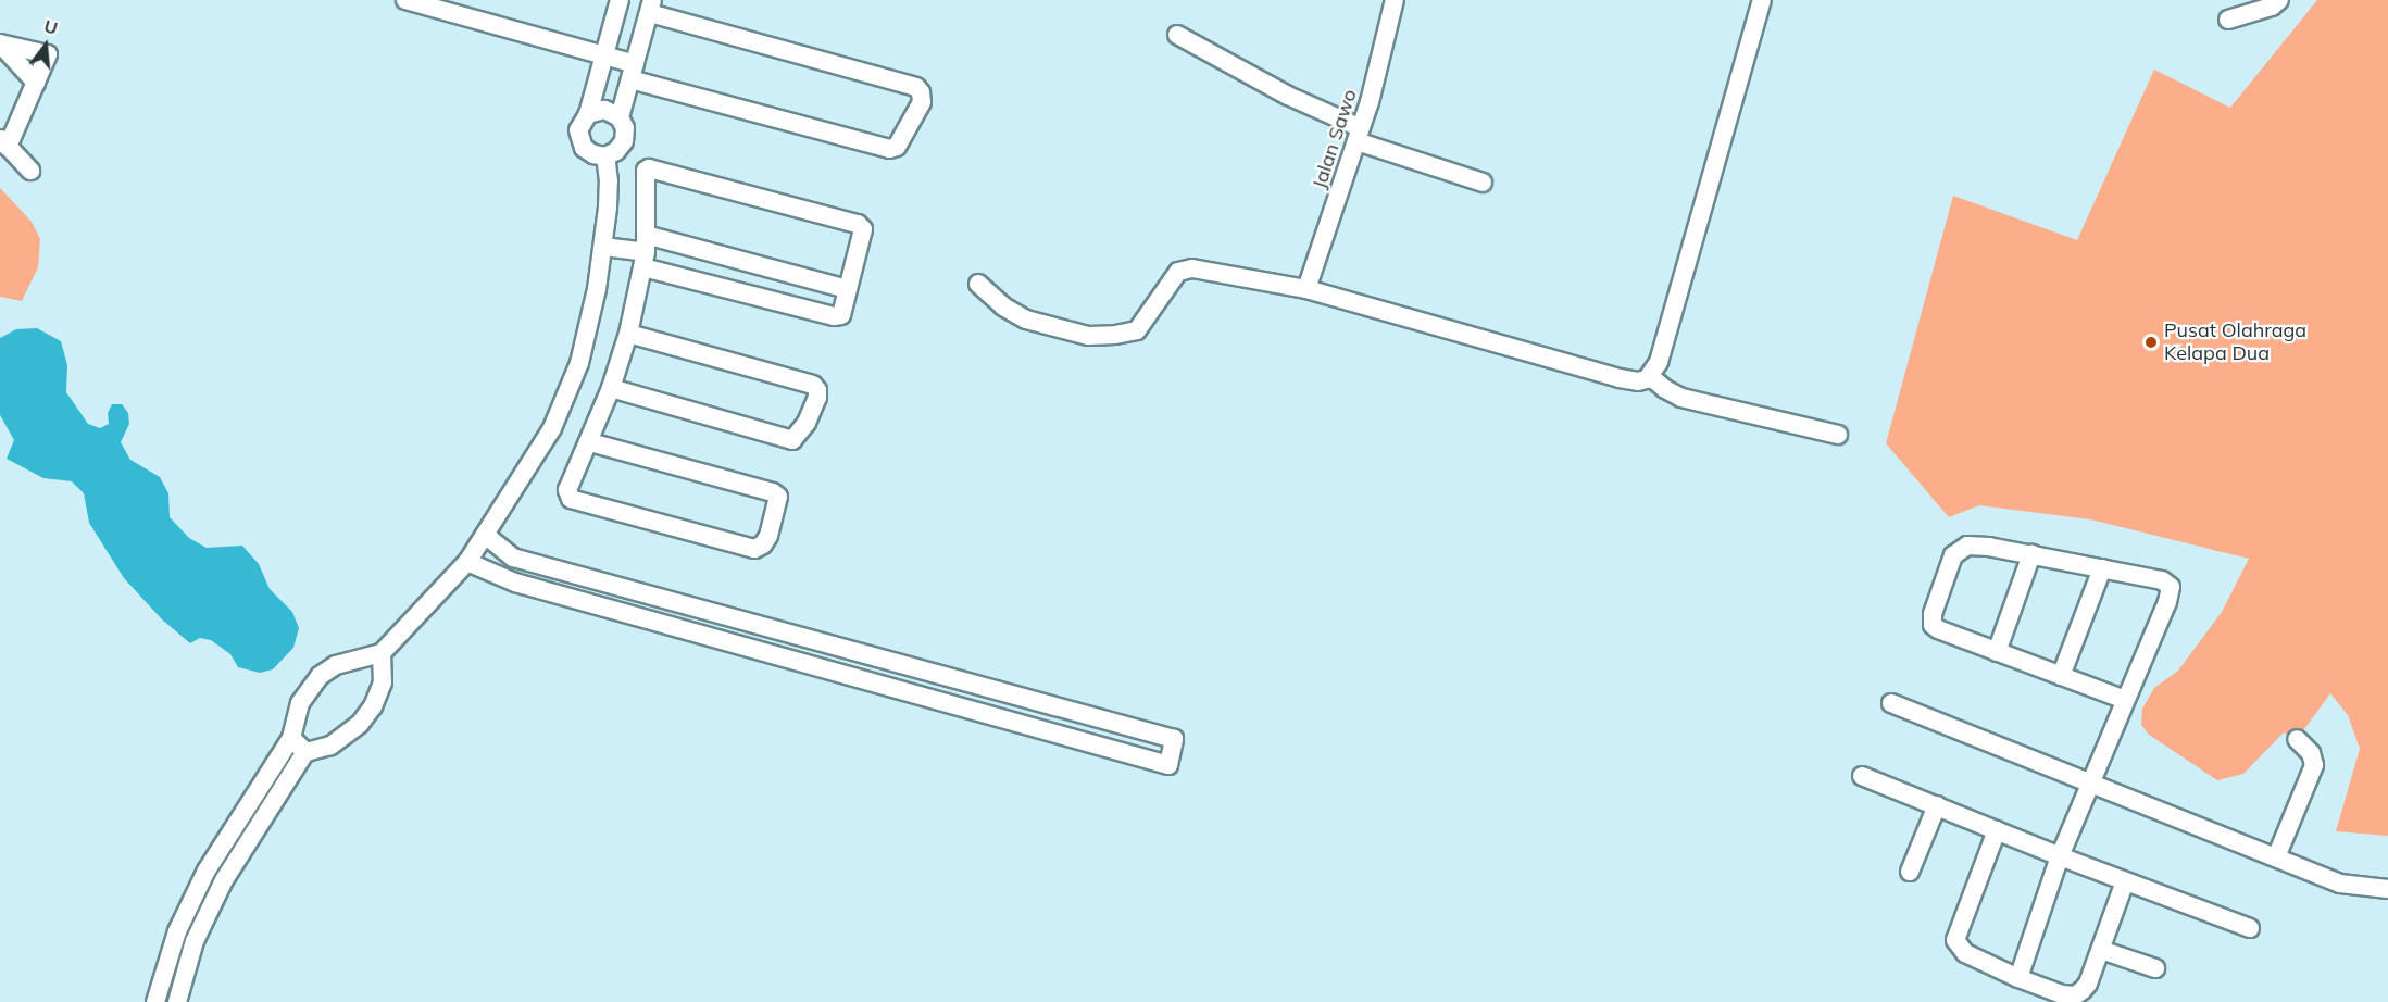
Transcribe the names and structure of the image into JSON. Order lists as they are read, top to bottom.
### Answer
{
  "streets": {
    "street": ["Jalan Sawo"]
  },
  "places": ["Pusat Olahraga Kelapa Dua"],
  "north": "top"
}
